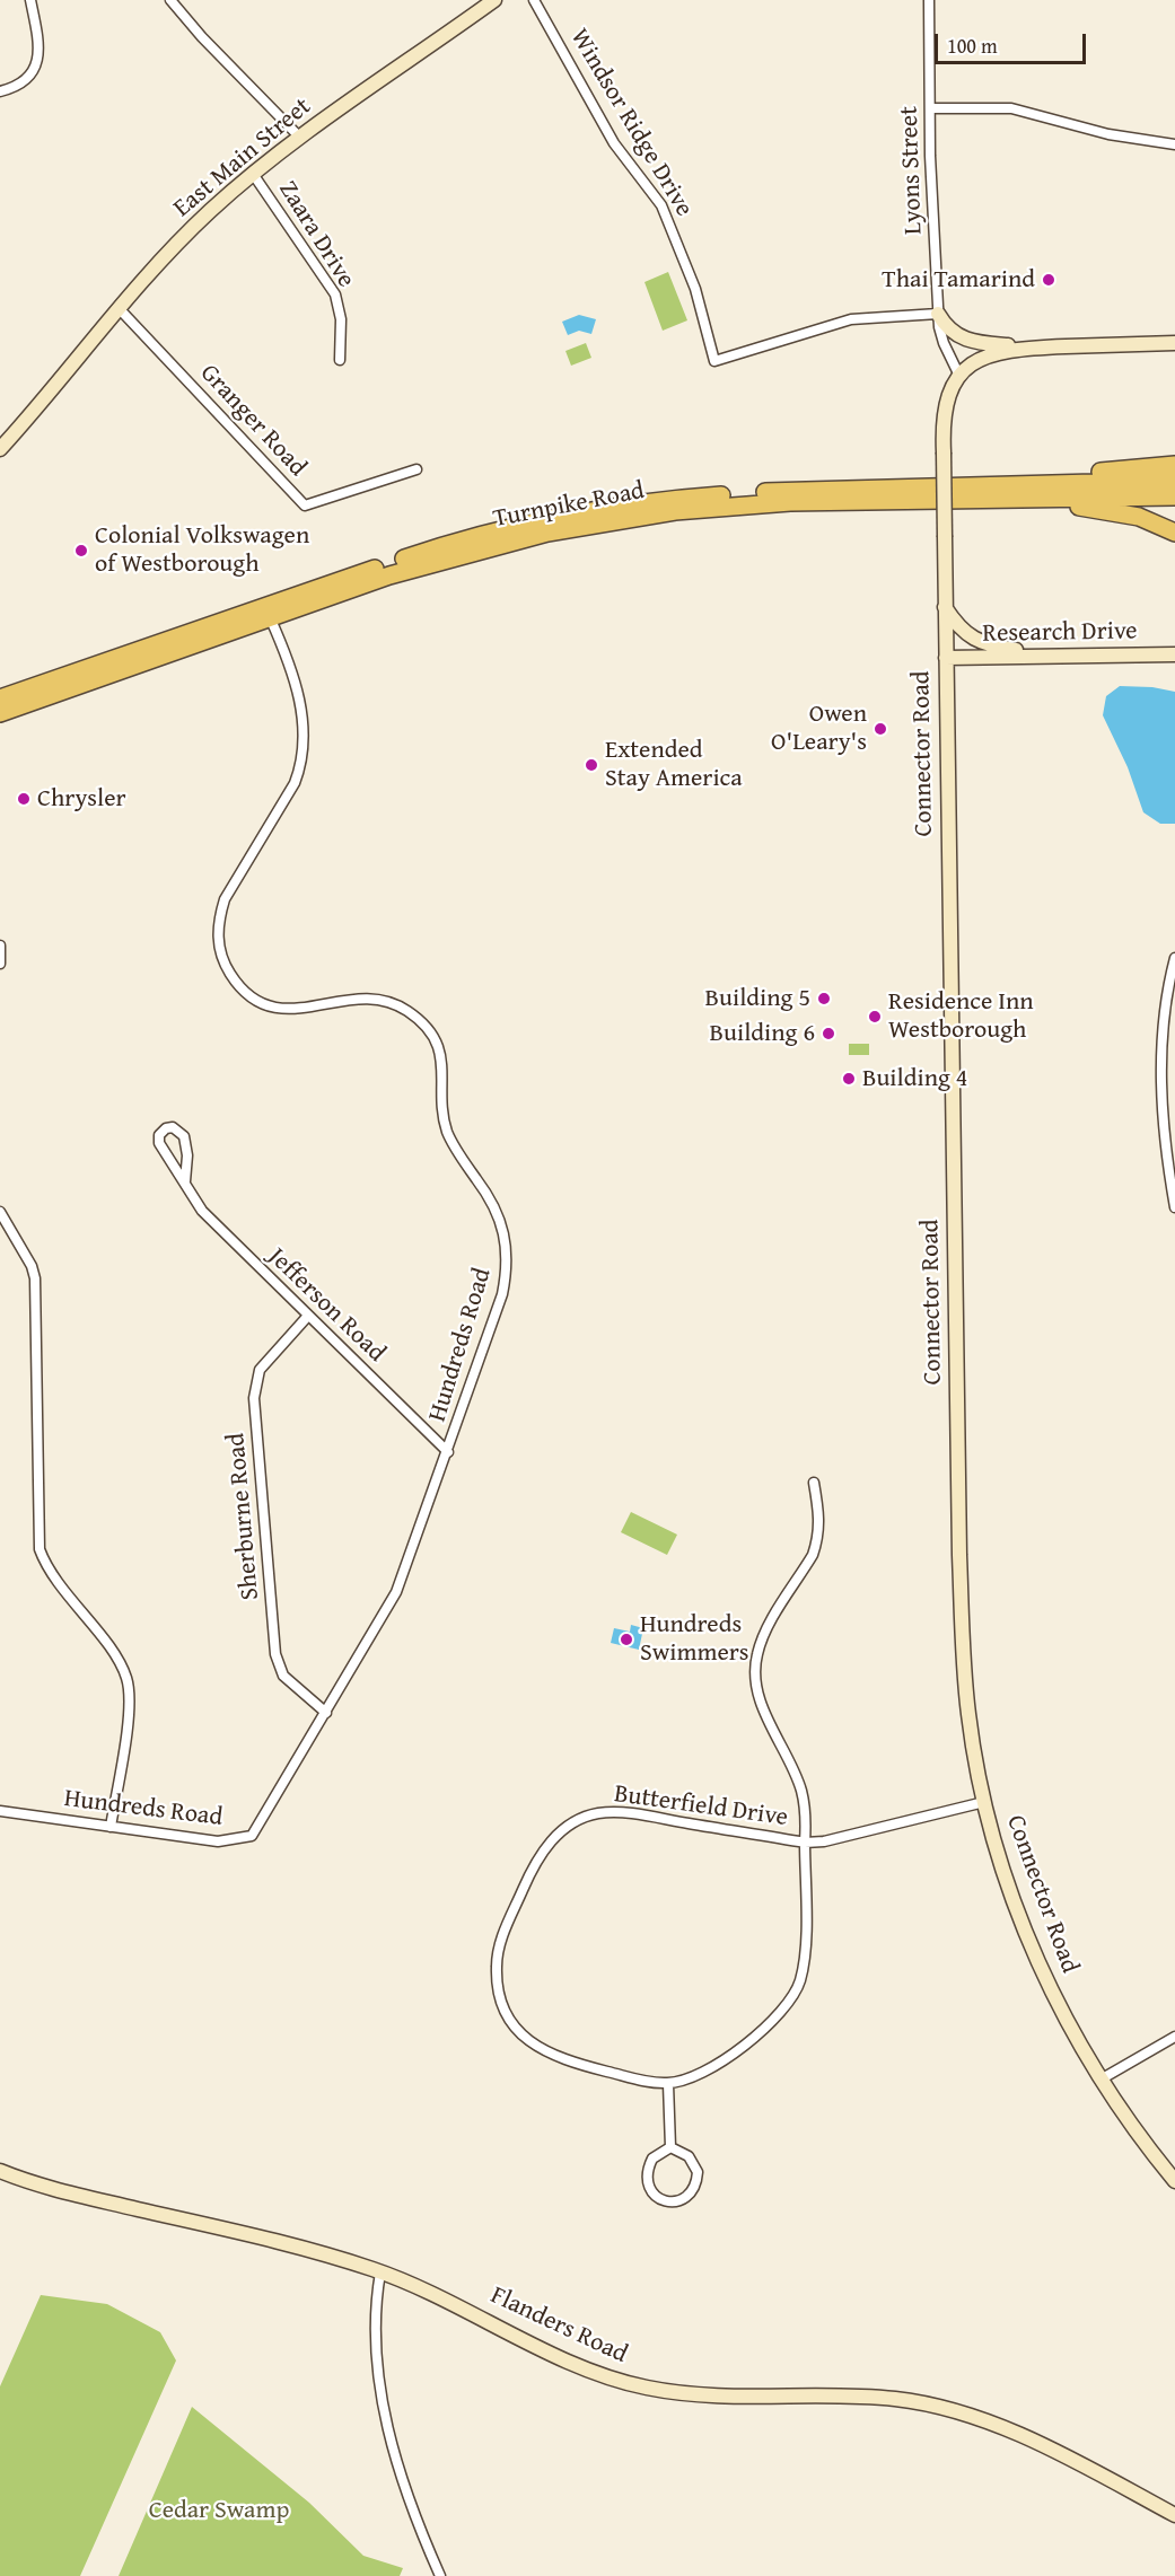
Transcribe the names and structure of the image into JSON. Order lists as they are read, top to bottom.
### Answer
{
  "streets": {
    "highway": ["Turnpike Road"],
    "street": [
      "Windsor Ridge Drive",
      "East Main Street",
      "Lyons Street",
      "Zaara Drive",
      "Granger Road",
      "Research Drive",
      "Connector Road",
      "Jefferson Road",
      "Hundreds Road",
      "Sherburne Road",
      "Butterfield Drive",
      "Flanders Road"
    ]
  },
  "crossings": [
    ["Windsor Ridge Drive", "Lyons Street"],
    ["East Main Street", "Zaara Drive"],
    ["East Main Street", "Granger Road"],
    ["Lyons Street", "Connector Road"],
    ["Turnpike Road", "Hundreds Road"],
    ["Research Drive", "Connector Road"],
    ["Connector Road", "Butterfield Drive"],
    ["Jefferson Road", "Hundreds Road"],
    ["Jefferson Road", "Sherburne Road"],
    ["Hundreds Road", "Sherburne Road"]
  ],
  "parks": ["Cedar Swamp"],
  "places": [
    "Thai Tamarind",
    "Colonial Volkswagen of Westborough",
    "Owen O'Leary's",
    "Extended Stay America",
    "Chrysler",
    "Building 5",
    "Residence Inn Westborough",
    "Building 6",
    "Building 4",
    "Hundreds Swimmers"
  ],
  "scale_bar": "100 m"
}
